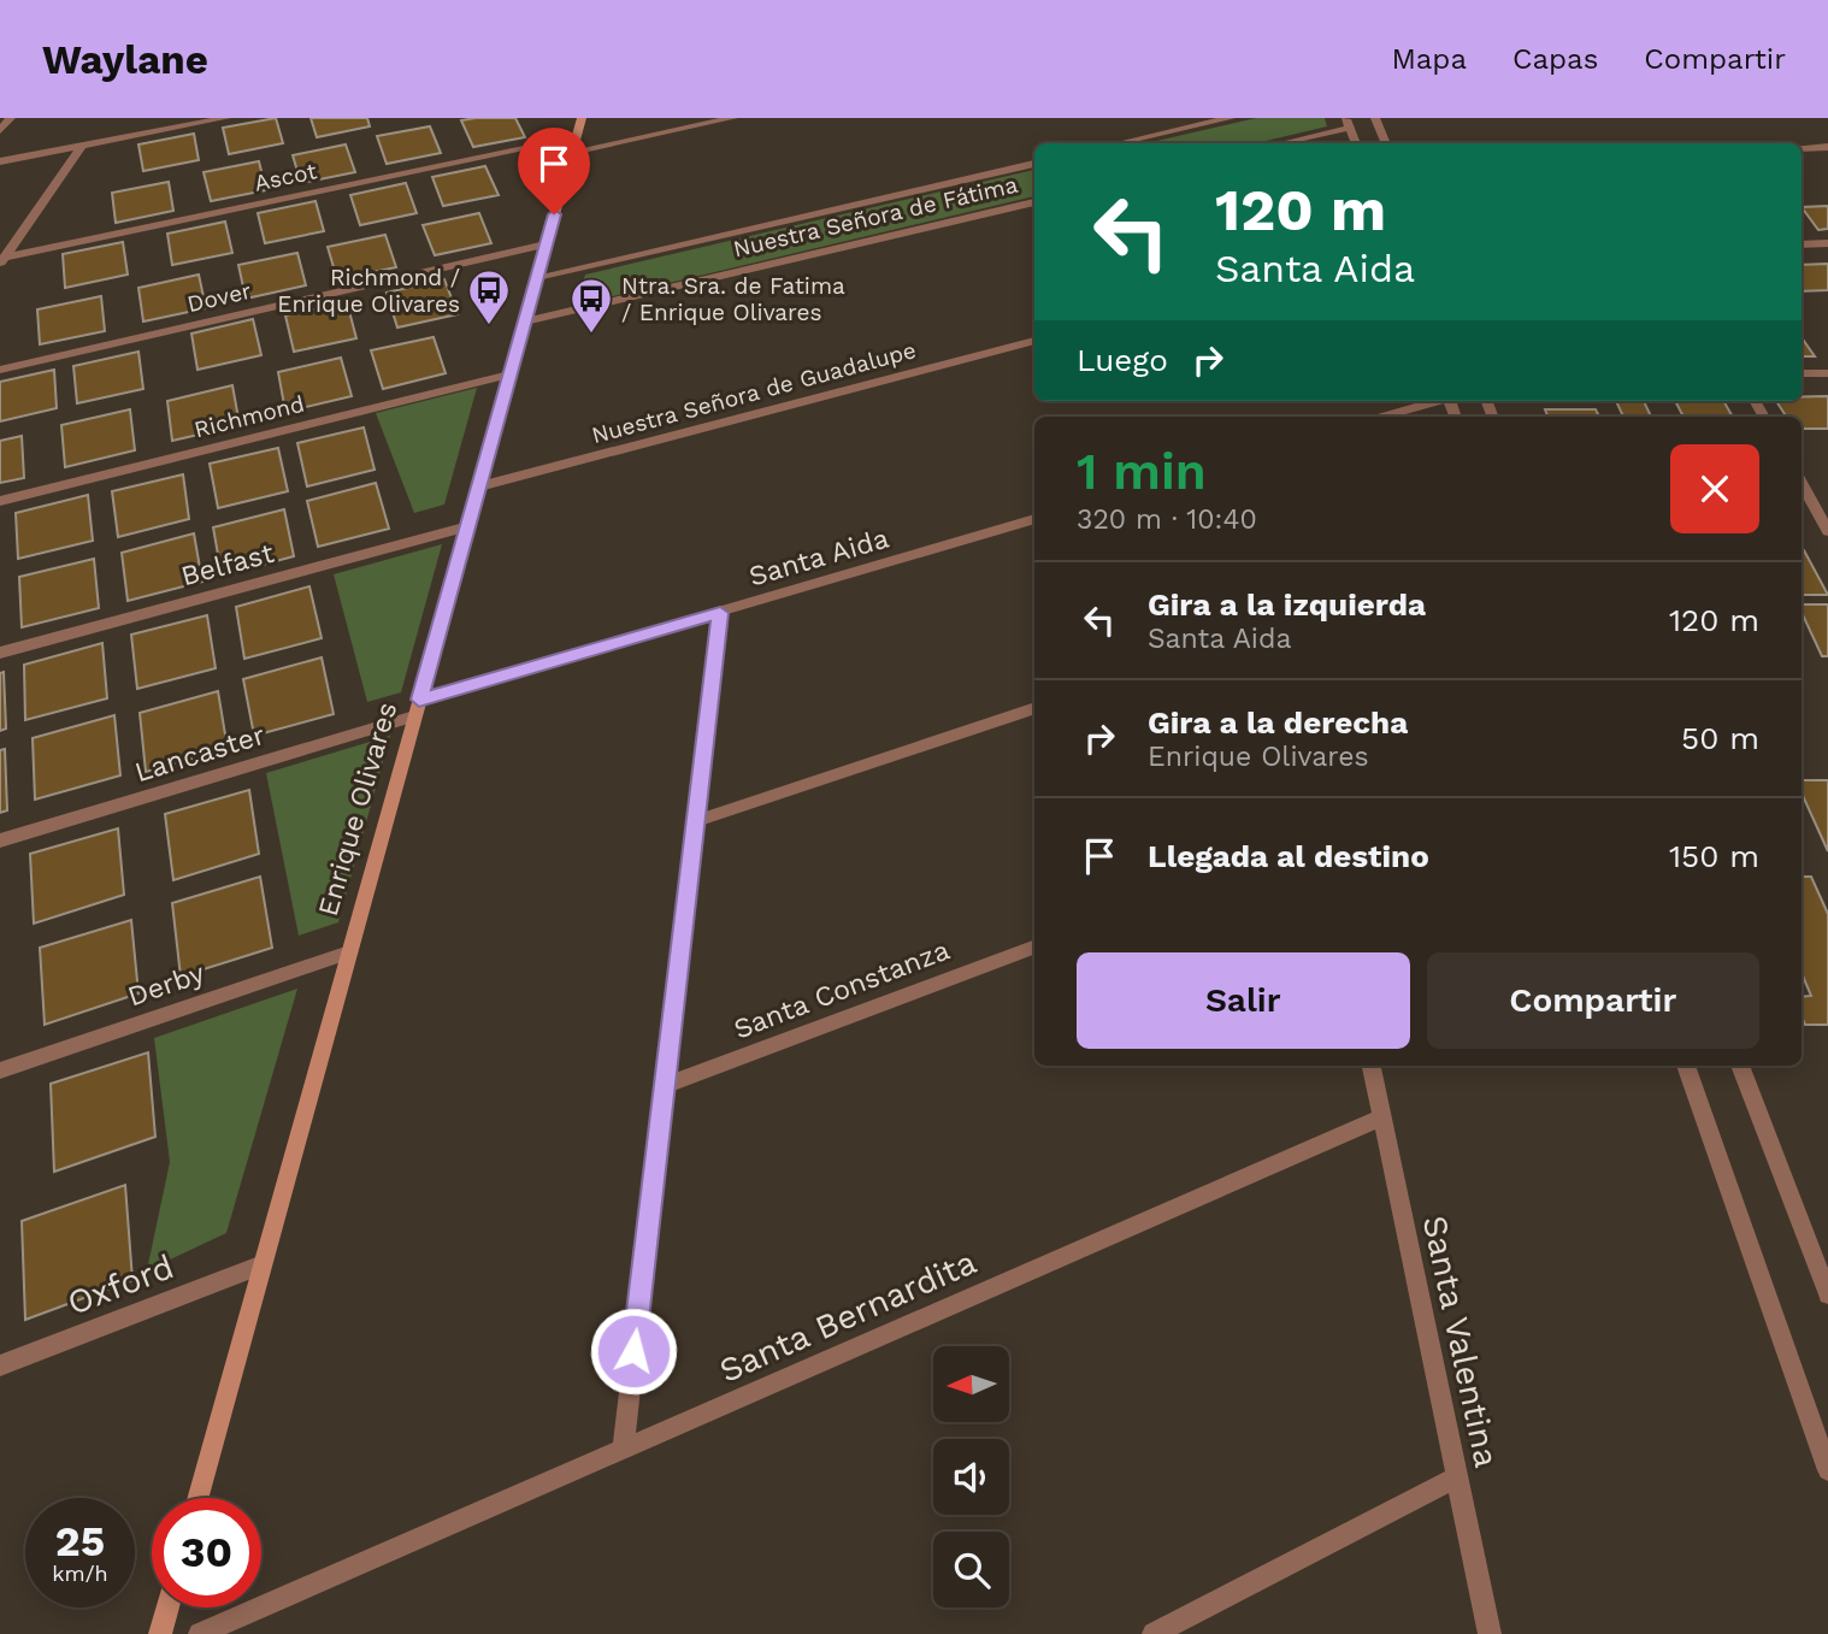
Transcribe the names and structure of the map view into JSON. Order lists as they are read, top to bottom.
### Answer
{
  "streets": {
    "street": [
      "Ascot",
      "Nuestra Señora de Fátima",
      "Dover",
      "Nuestra Señora de Guadalupe",
      "Richmond",
      "Santa Aida",
      "Belfast",
      "Lancaster",
      "Enrique Olivares",
      "Derby",
      "Santa Constanza",
      "Oxford",
      "Santa Bernardita",
      "Santa Valentina"
    ]
  },
  "crossings": [
    ["Ascot", "Enrique Olivares"],
    ["Nuestra Señora de Fátima", "Enrique Olivares"],
    ["Dover", "Enrique Olivares"],
    ["Nuestra Señora de Guadalupe", "Enrique Olivares"],
    ["Richmond", "Enrique Olivares"],
    ["Santa Aida", "Lancaster"],
    ["Santa Aida", "Enrique Olivares"],
    ["Belfast", "Enrique Olivares"],
    ["Lancaster", "Enrique Olivares"],
    ["Enrique Olivares", "Derby"],
    ["Enrique Olivares", "Oxford"],
    ["Santa Bernardita", "Santa Valentina"]
  ],
  "places": {
    "bus stop": ["Richmond / Enrique Olivares", "Ntra. Sra. de Fatima / Enrique Olivares"]
  },
  "north": "left",
  "page": {
    "header": "Waylane",
    "nav": ["Mapa", "Capas", "Compartir"],
    "turn": ["120 m", "Santa Aida"],
    "then": "Luego",
    "heading": ["1 min", "320 m · 10:40"],
    "list": [
      {
        "name": "Gira a la izquierda",
        "note": "Santa Aida",
        "value": "120 m"
      },
      {
        "name": "Gira a la derecha",
        "note": "Enrique Olivares",
        "value": "50 m"
      },
      {
        "name": "Llegada al destino",
        "value": "150 m"
      }
    ],
    "buttons": ["Salir", "Compartir"],
    "speed": "25 km/h",
    "limit": "30"
  }
}
